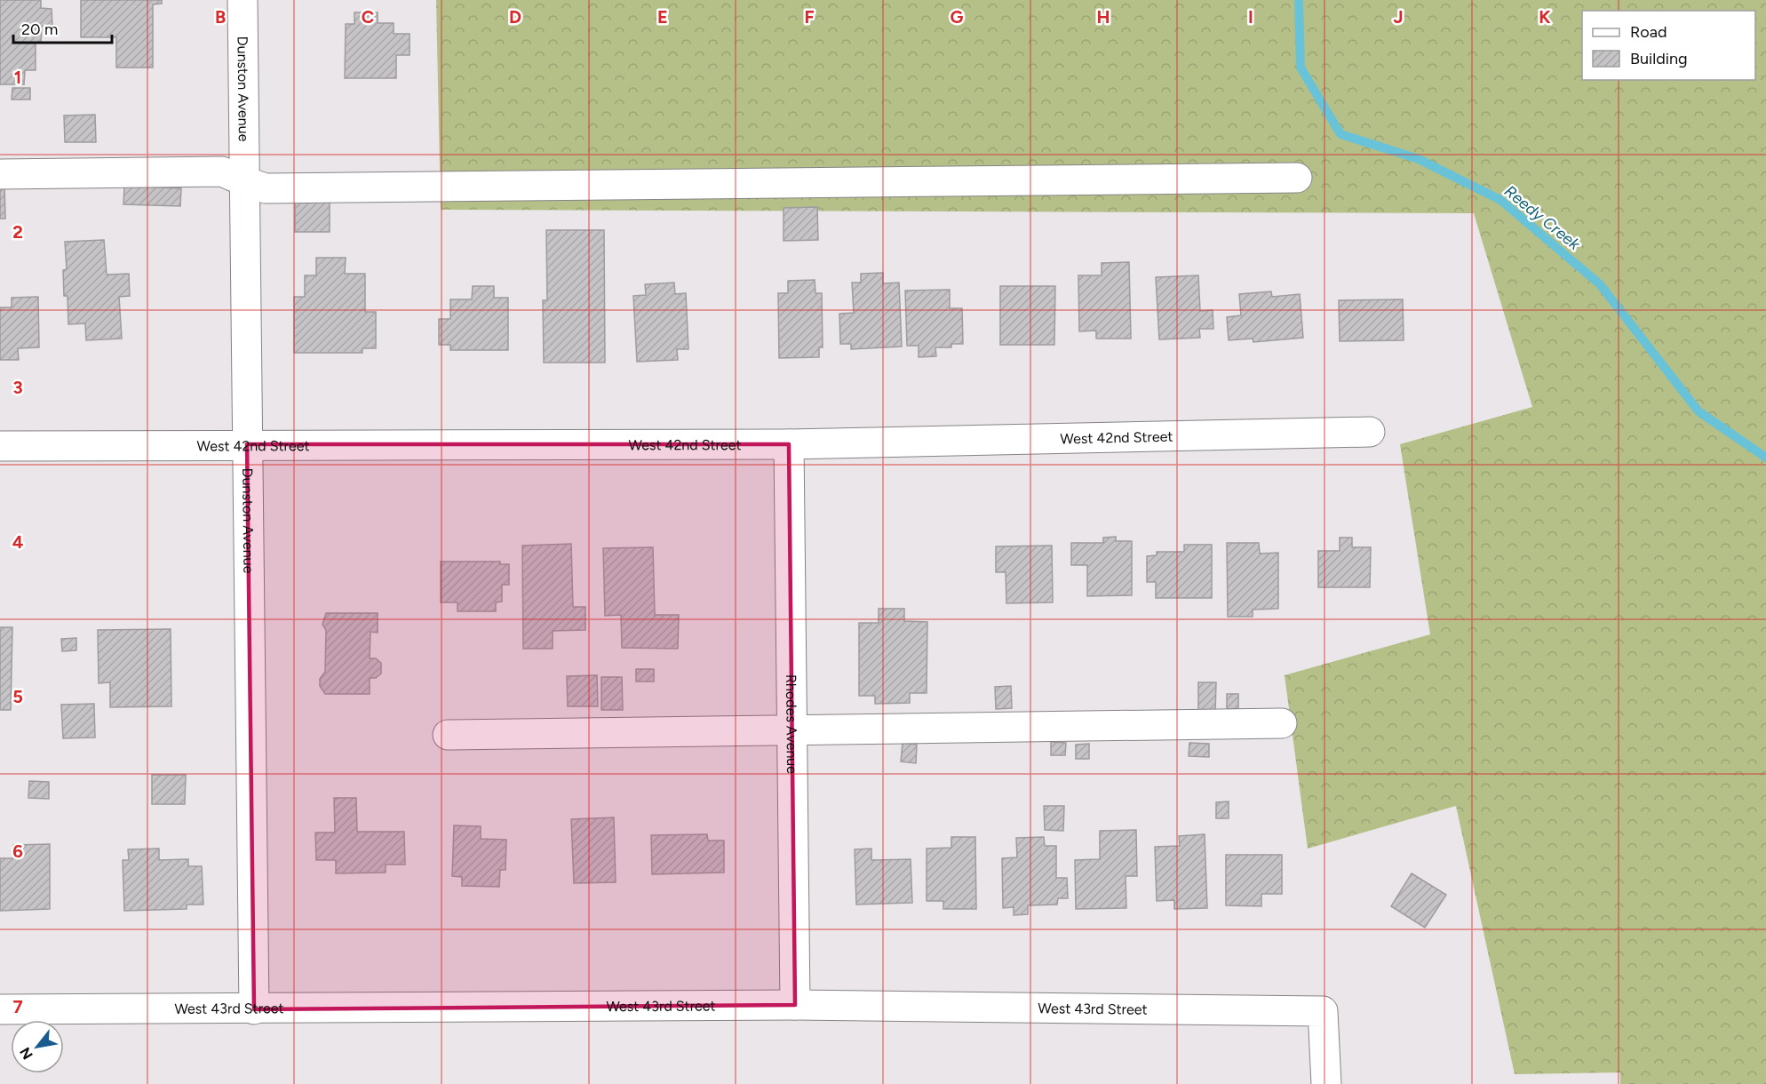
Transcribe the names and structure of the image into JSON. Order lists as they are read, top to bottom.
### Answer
{
  "streets": {
    "street": [
      "Dunston Avenue",
      "West 42nd Street",
      "Rhodes Avenue",
      "West 43rd Street"
    ]
  },
  "crossings": [
    ["Dunston Avenue", "West 42nd Street"],
    ["Dunston Avenue", "West 43rd Street"],
    ["West 42nd Street", "Rhodes Avenue"],
    ["Rhodes Avenue", "West 43rd Street"]
  ],
  "water": ["Reedy Creek"],
  "legend": ["Road", "Building"],
  "scale_bar": "20 m",
  "north": "bottom left",
  "grid": {
    "columns": [
      "B",
      "C",
      "D",
      "E",
      "F",
      "G",
      "H",
      "I",
      "J",
      "K"
    ],
    "rows": [
      "1",
      "2",
      "3",
      "4",
      "5",
      "6",
      "7"
    ]
  }
}
